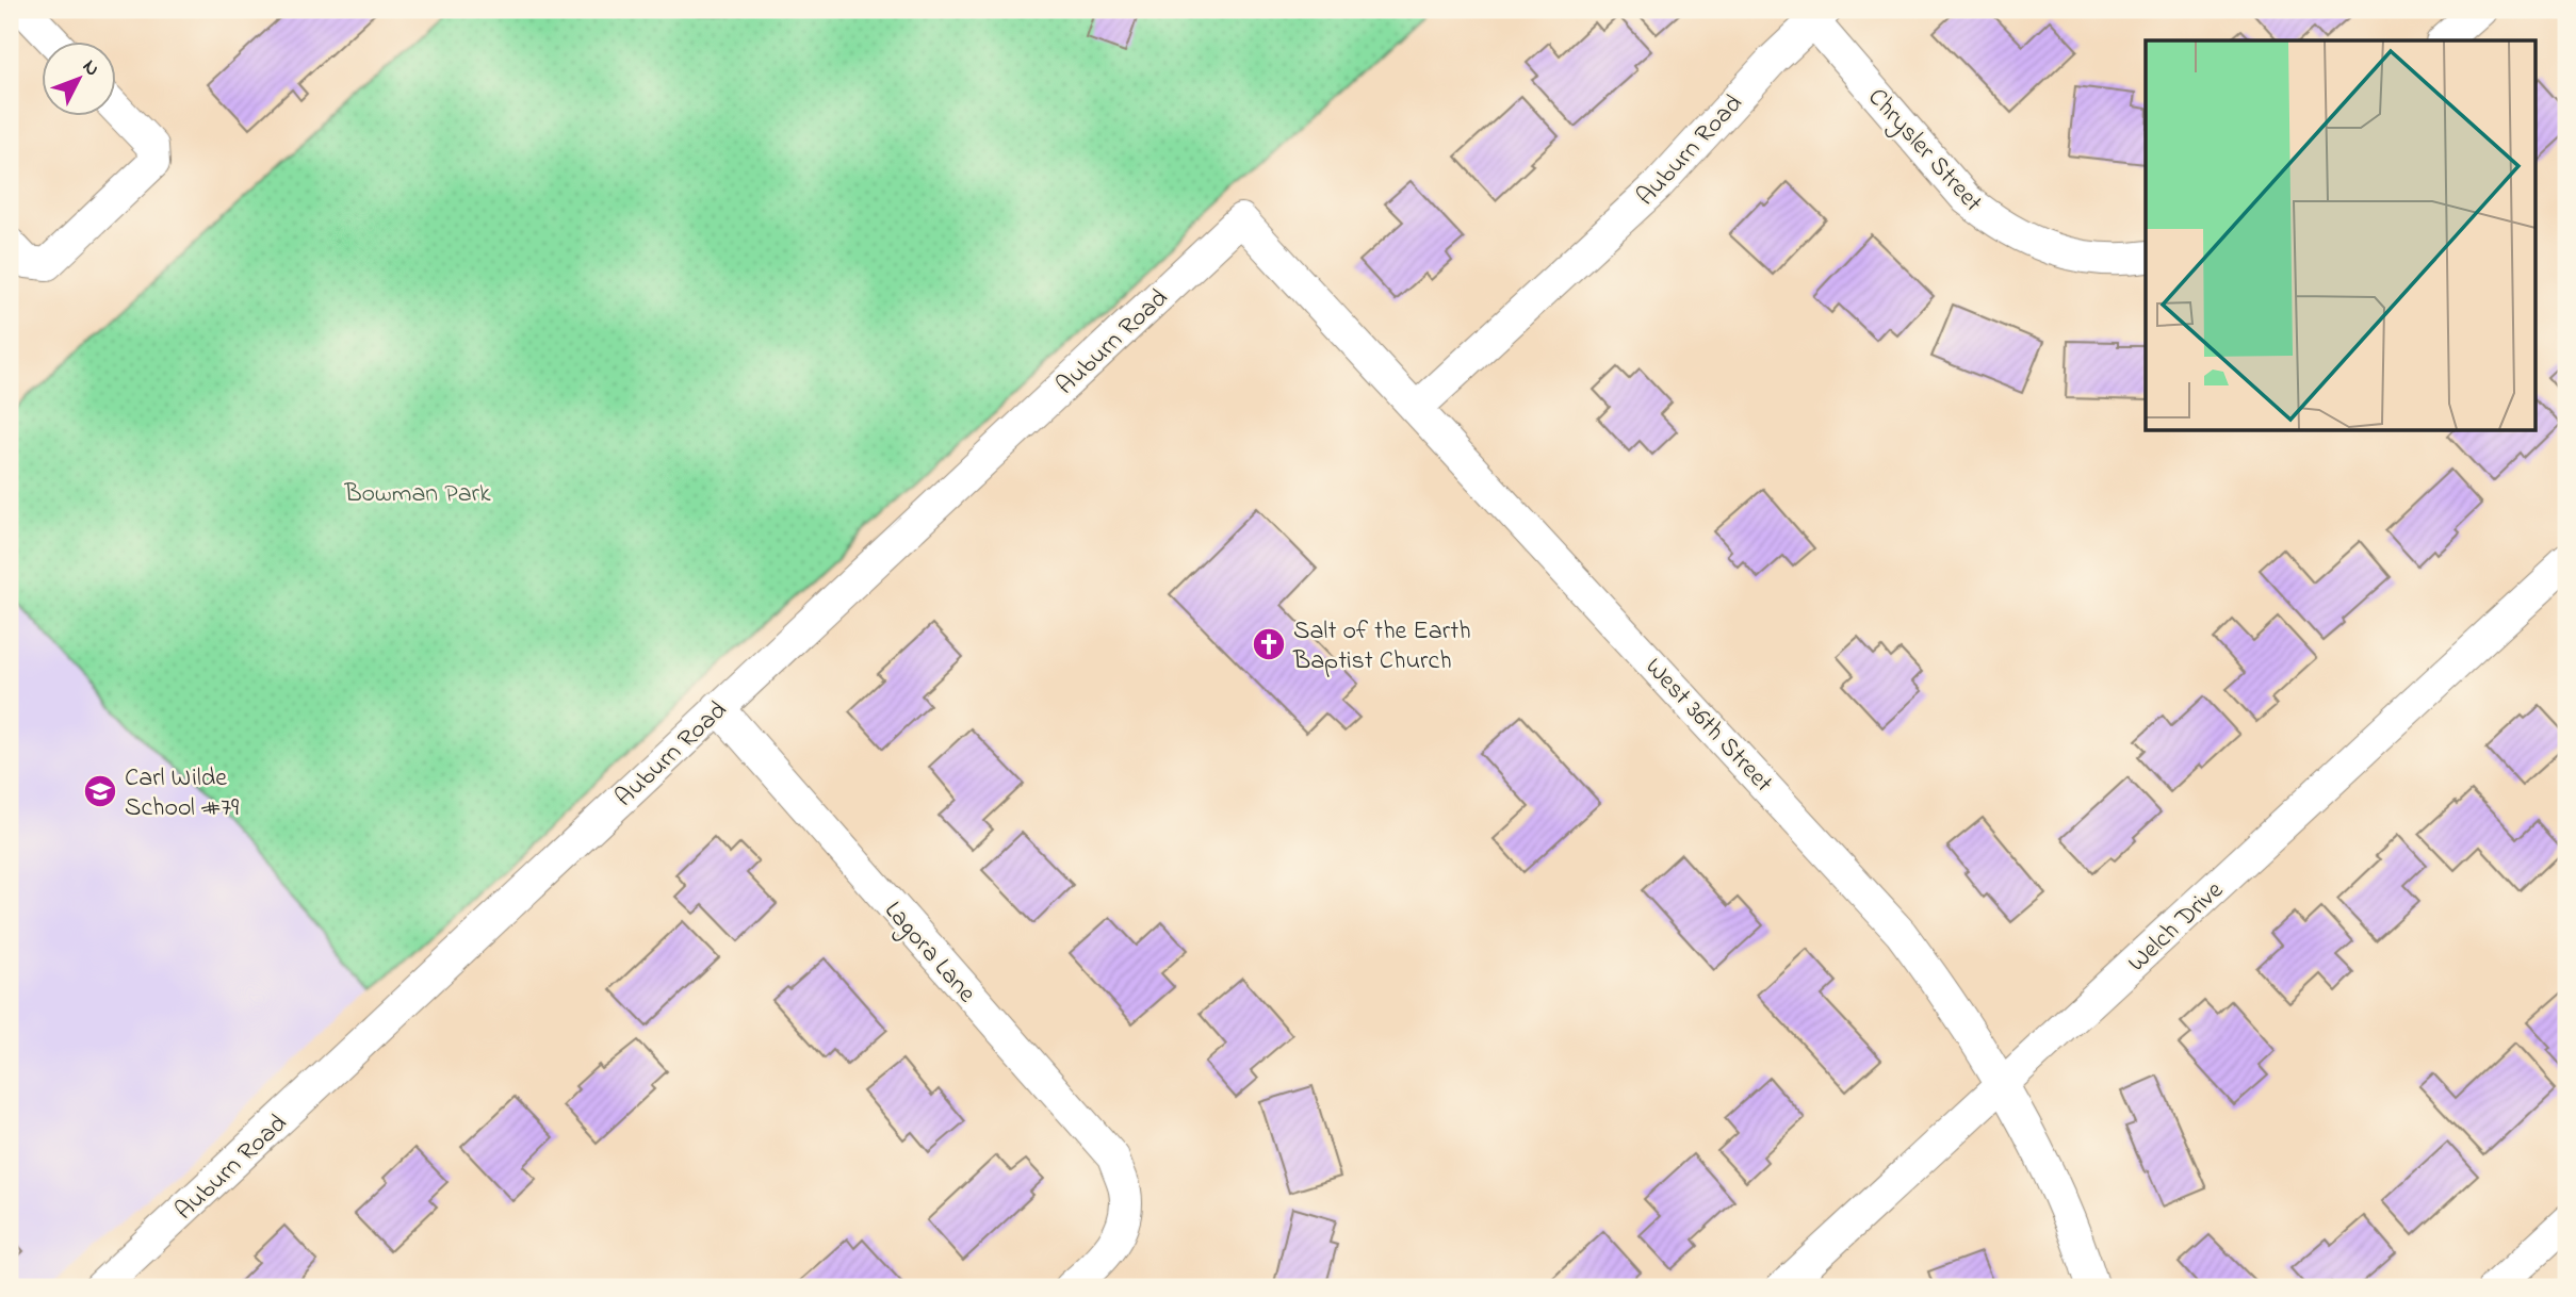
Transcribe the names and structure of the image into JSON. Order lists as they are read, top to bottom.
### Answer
{
  "streets": {
    "street": [
      "Auburn Road",
      "Chrysler Street",
      "West 36th Street",
      "Welch Drive",
      "Lagora Lane"
    ]
  },
  "crossings": [
    ["Auburn Road", "Chrysler Street"],
    ["Auburn Road", "West 36th Street"],
    ["Auburn Road", "Lagora Lane"],
    ["West 36th Street", "Welch Drive"]
  ],
  "parks": ["Bowman Park"],
  "places": {
    "church": ["Salt of the Earth Baptist Church"],
    "school or university": ["Carl Wilde School #79"]
  },
  "north": "top right"
}
